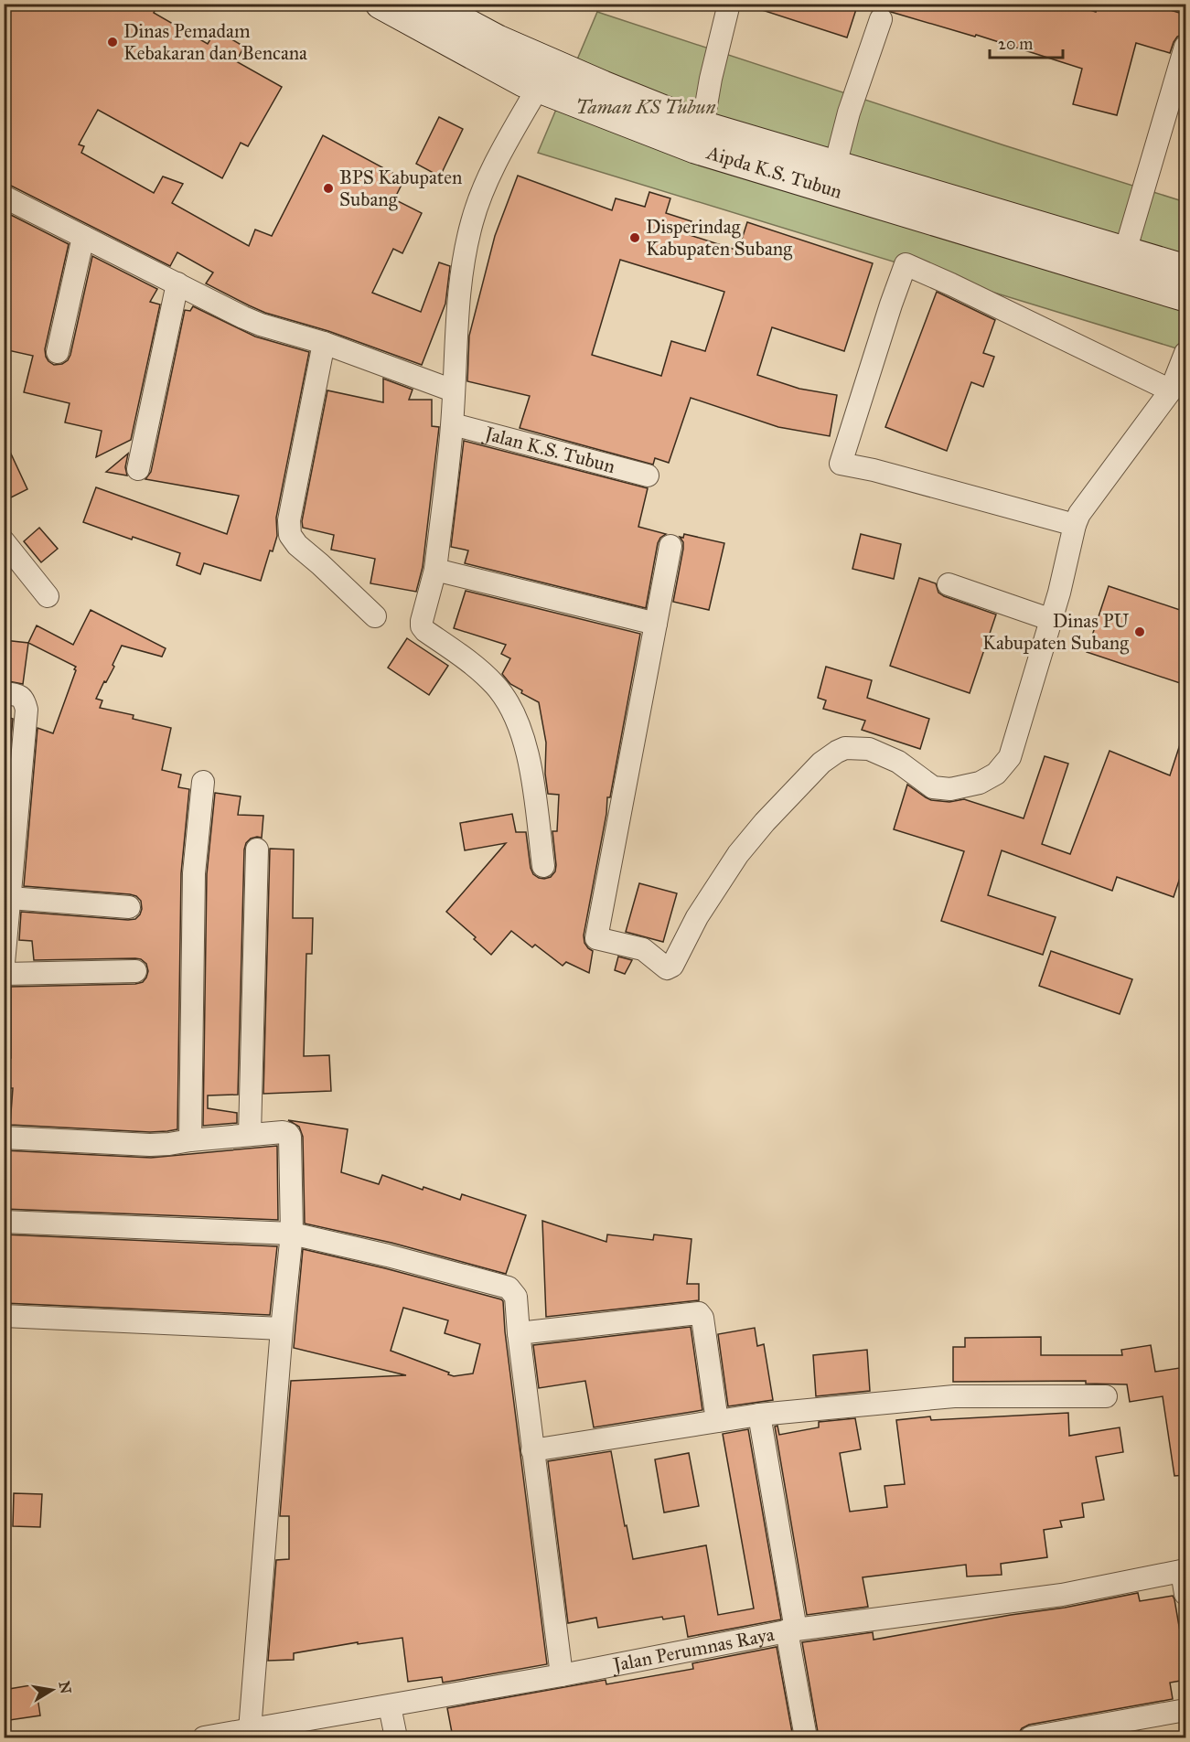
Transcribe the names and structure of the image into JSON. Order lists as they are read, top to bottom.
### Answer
{
  "streets": {
    "street": ["Aipda K.S. Tubun", "Jalan K.S. Tubun", "Jalan Perumnas Raya"]
  },
  "parks": ["Taman KS Tubun"],
  "places": [
    "Dinas Pemadam Kebakaran dan Bencana",
    "BPS Kabupaten Subang",
    "Disperindag Kabupaten Subang",
    "Dinas PU Kabupaten Subang"
  ],
  "scale_bar": "20 m",
  "north": "right"
}
